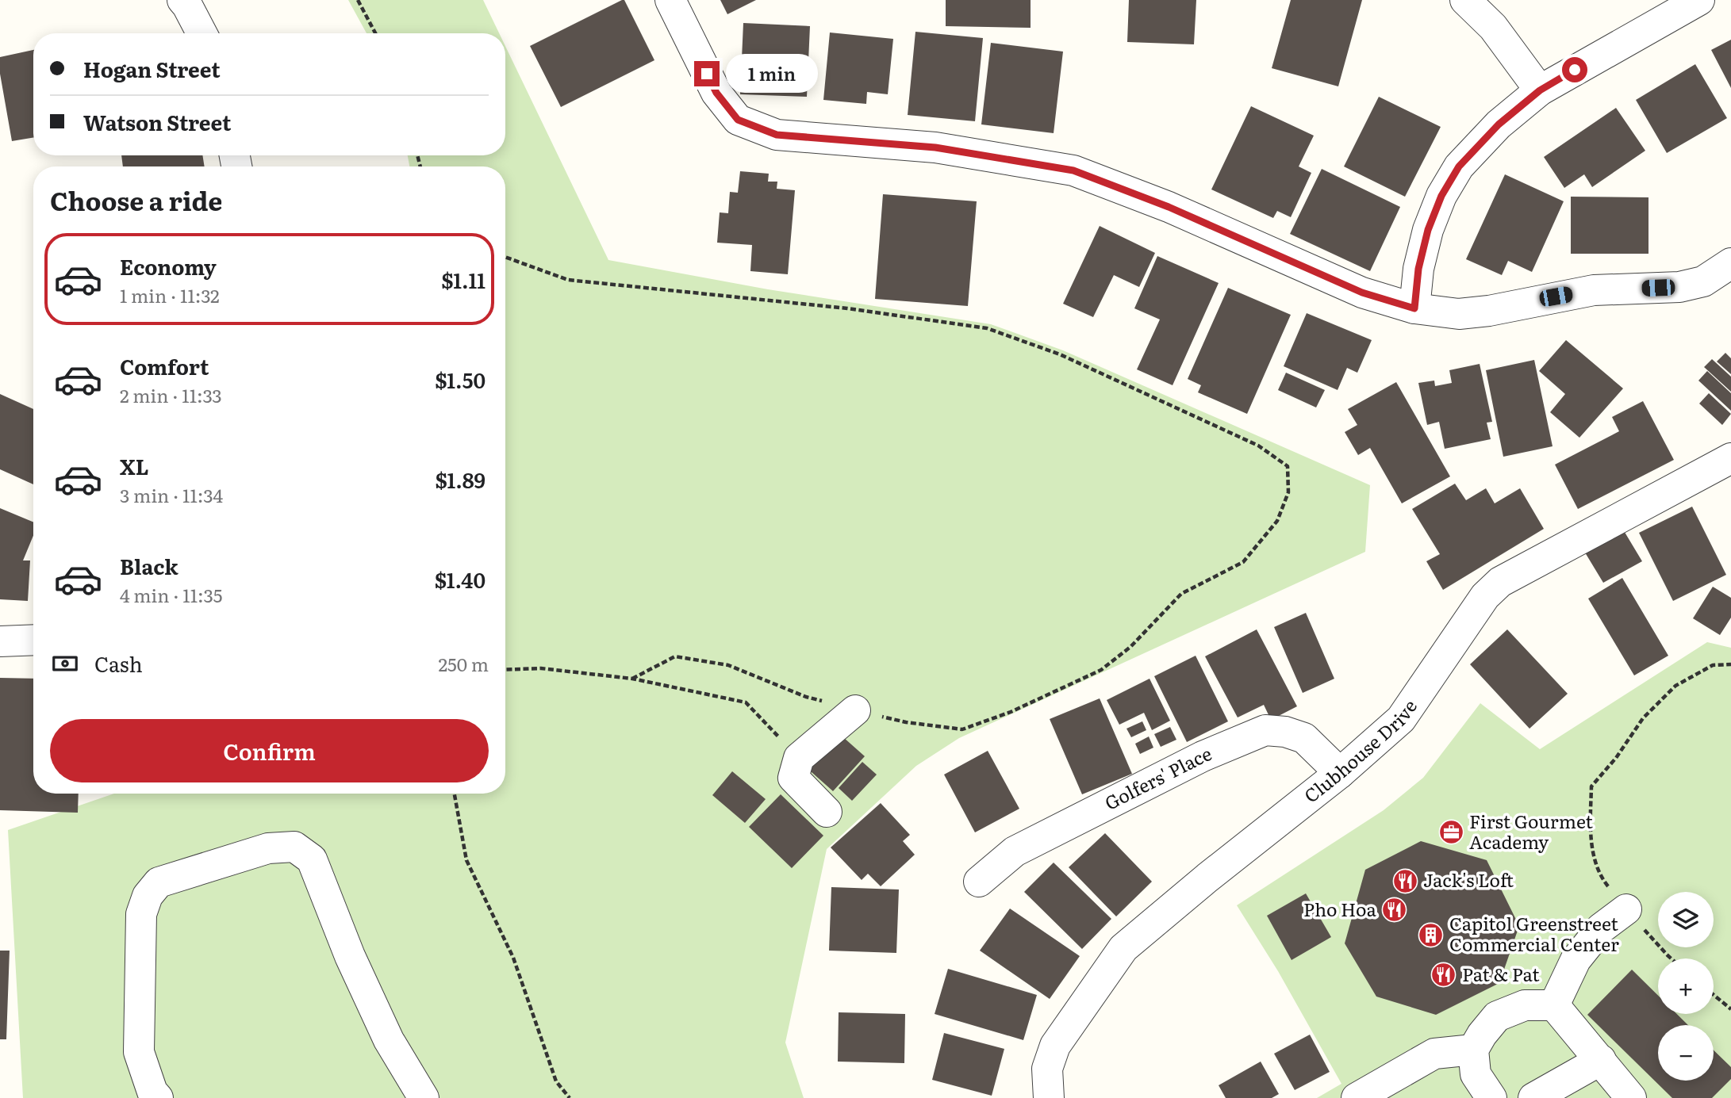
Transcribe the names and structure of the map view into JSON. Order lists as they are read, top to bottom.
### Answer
{
  "streets": {
    "street": ["Clubhouse Drive", "Golfers' Place"]
  },
  "crossings": [
    ["Clubhouse Drive", "Golfers' Place"]
  ],
  "places": {
    "office": ["First Gourmet Academy"],
    "restaurant": ["Jack's Loft", "Pho Hoa", "Pat & Pat"],
    "building": ["Capitol Greenstreet Commercial Center"]
  },
  "page": {
    "banner": ["Hogan Street", "Watson Street"],
    "bubble": "1 min",
    "heading": "Choose a ride",
    "list": [
      {
        "name": "Economy",
        "note": "1 min · 11:32",
        "value": "$1.11"
      },
      {
        "name": "Comfort",
        "note": "2 min · 11:33",
        "value": "$1.50"
      },
      {
        "name": "XL",
        "note": "3 min · 11:34",
        "value": "$1.89"
      },
      {
        "name": "Black",
        "note": "4 min · 11:35",
        "value": "$1.40"
      }
    ],
    "pay": ["Cash", "250 m"],
    "buttons": "Confirm",
    "map_buttons": ["+", "−"]
  }
}
